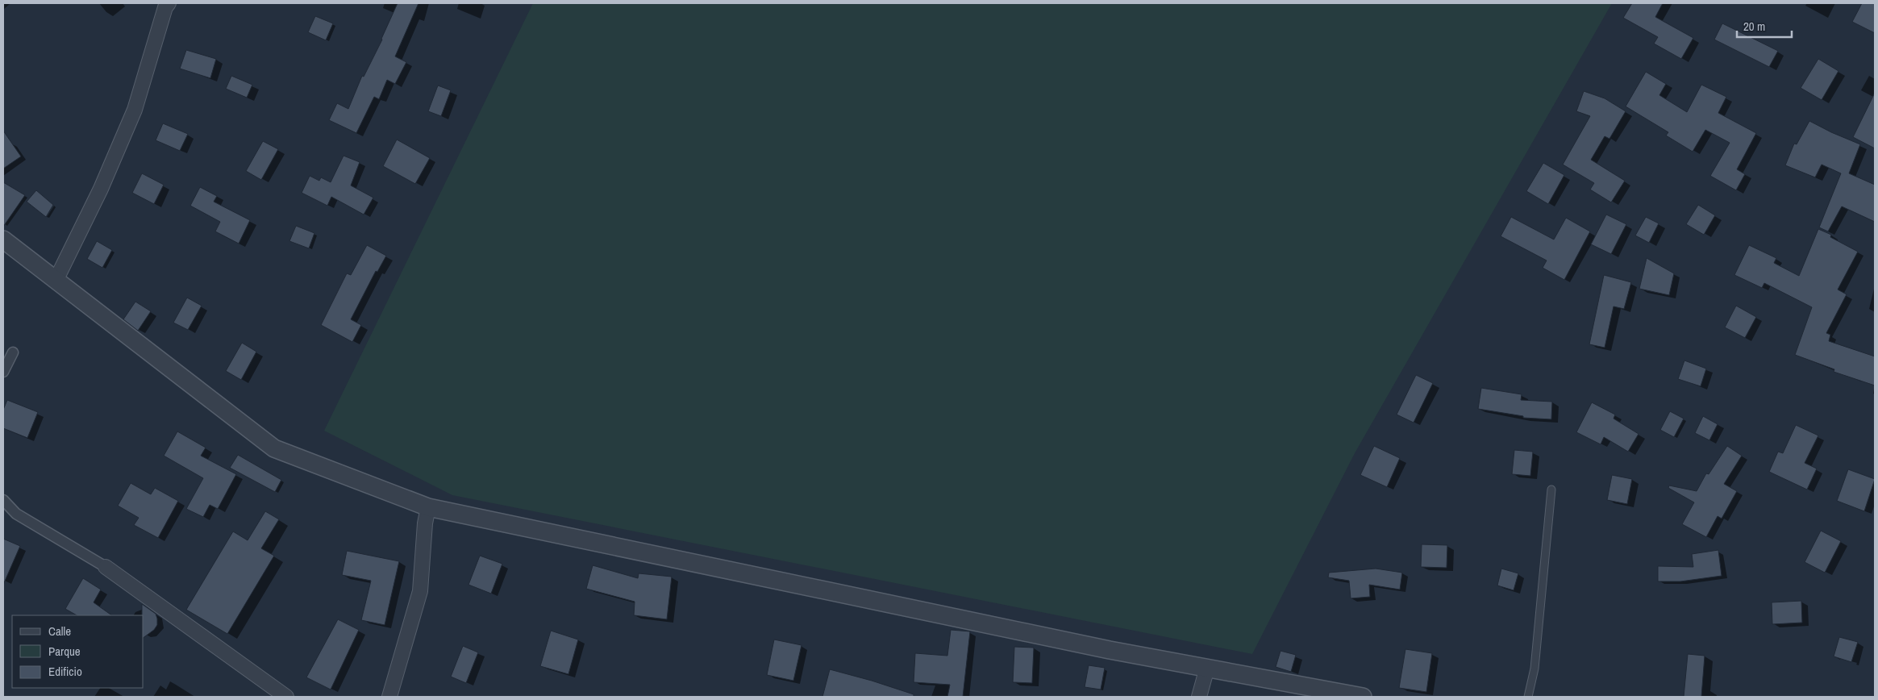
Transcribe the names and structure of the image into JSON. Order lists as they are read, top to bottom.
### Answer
{
  "legend": ["Calle", "Parque", "Edificio"],
  "scale_bar": "20 m"
}
